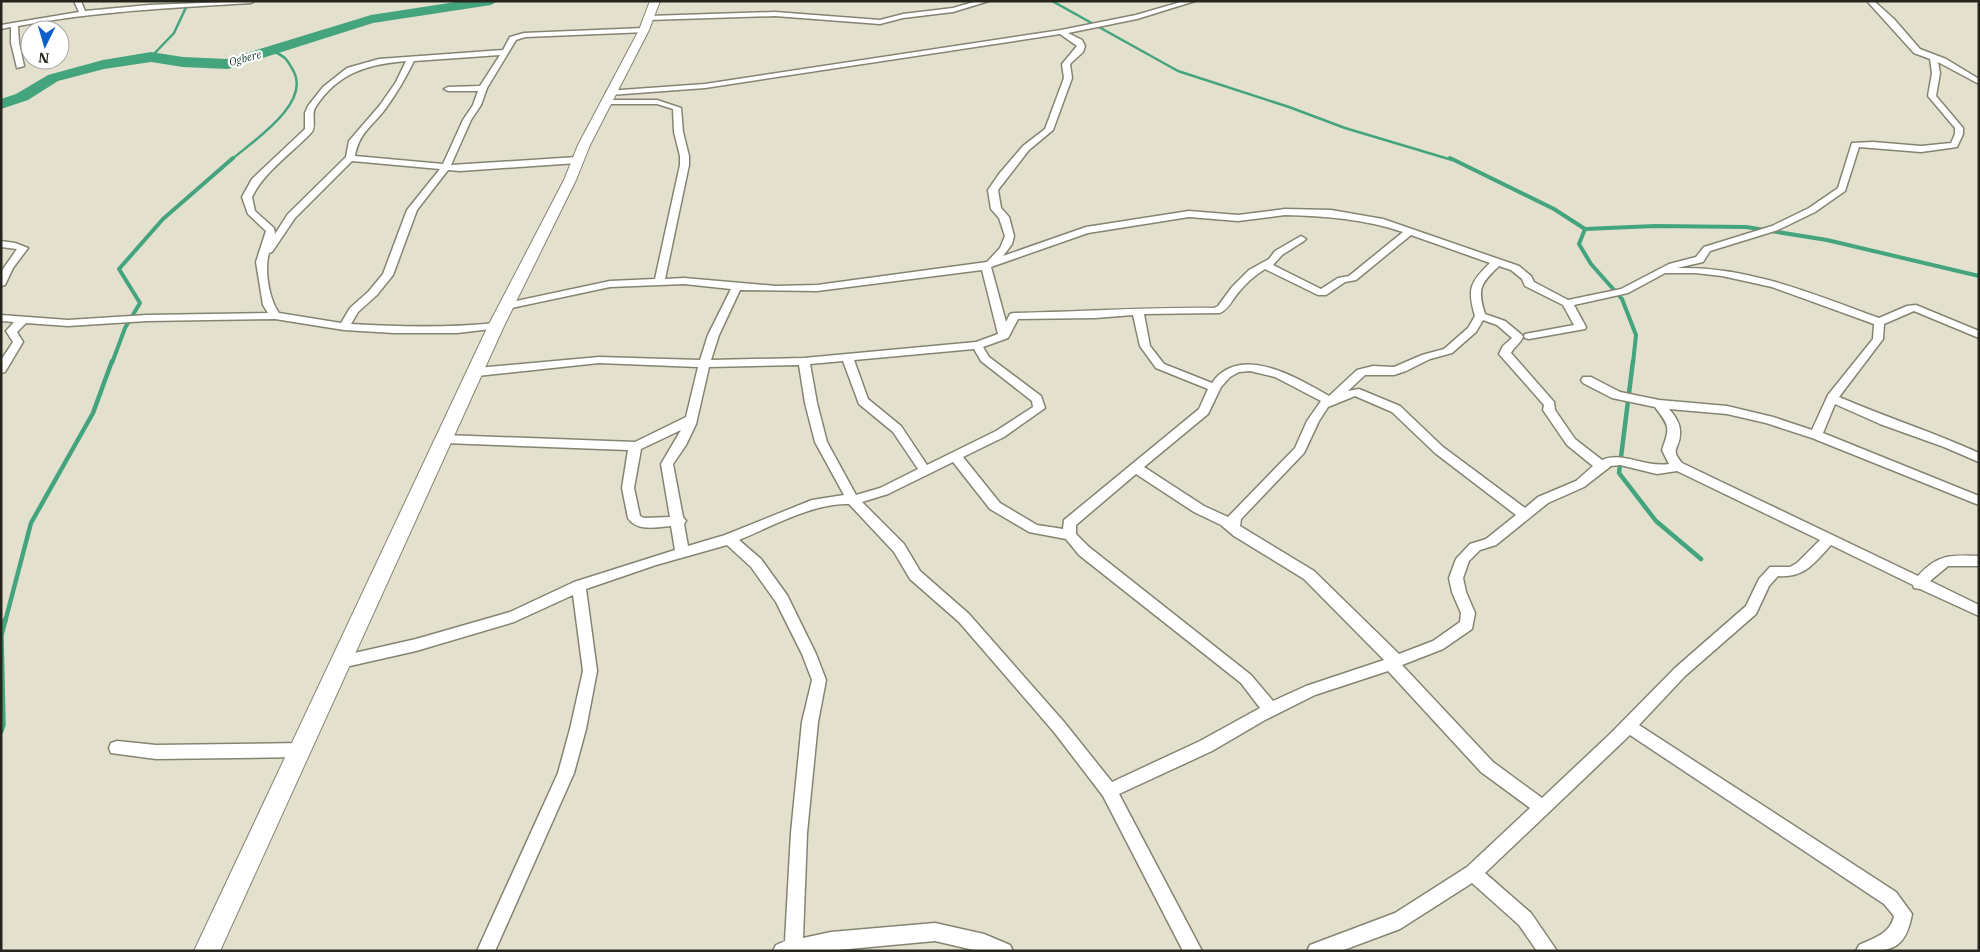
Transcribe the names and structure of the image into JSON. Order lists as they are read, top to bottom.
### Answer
{
  "water": ["Ogbere"],
  "north": "bottom"
}
